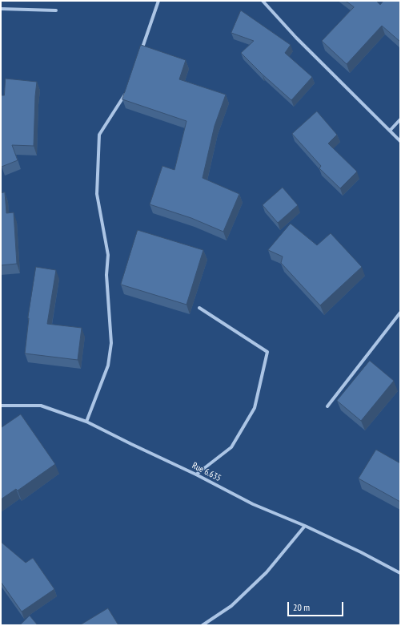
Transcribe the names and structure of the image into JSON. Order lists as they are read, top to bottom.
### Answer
{
  "streets": {
    "street": ["Rue 6.635"]
  },
  "scale_bar": "20 m"
}
